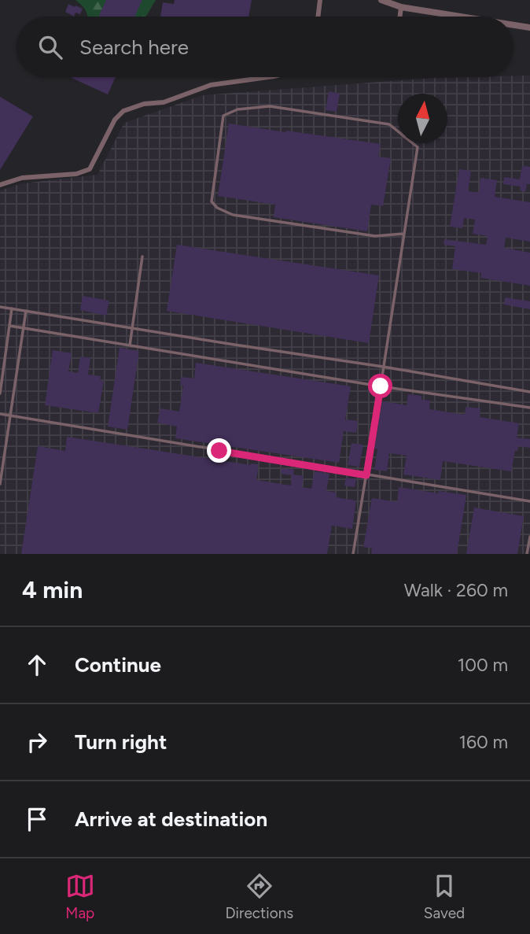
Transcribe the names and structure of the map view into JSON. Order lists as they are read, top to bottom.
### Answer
{
  "north": "top",
  "page": {
    "search": "Search here",
    "heading": ["4 min", "Walk · 260 m"],
    "list": [
      ["Continue", "100 m"],
      ["Turn right", "160 m"],
      "Arrive at destination"
    ],
    "nav": ["Map", "Directions", "Saved"]
  }
}
